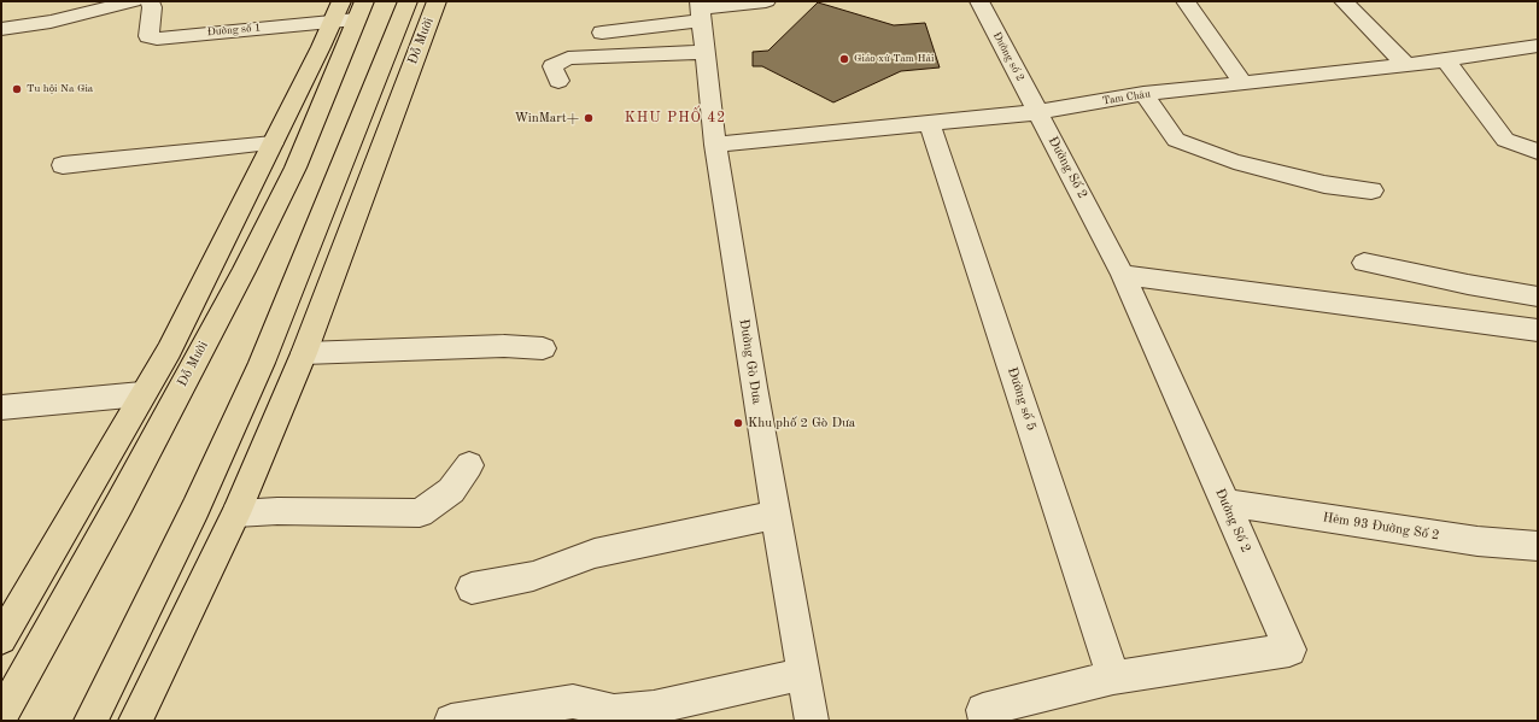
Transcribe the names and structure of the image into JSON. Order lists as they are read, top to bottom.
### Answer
{
  "streets": {
    "highway": ["Đỗ Mười"],
    "street": [
      "Đường số 1",
      "Đường số 2",
      "Tam Châu",
      "Đường Số 2",
      "Đường Gò Dưa",
      "Đường số 5",
      "Hẻm 93 Đường Số 2"
    ]
  },
  "crossings": [
    ["Đường số 1", "Đỗ Mười"],
    ["Đường số 2", "Tam Châu"],
    ["Đường số 2", "Đường Số 2"],
    ["Tam Châu", "Đường Số 2"],
    ["Tam Châu", "Đường Gò Dưa"],
    ["Tam Châu", "Đường số 5"],
    ["Đường Số 2", "Đường số 5"],
    ["Đường Số 2", "Hẻm 93 Đường Số 2"]
  ],
  "districts": ["KHU PHỐ 42"],
  "places": [
    "Giáo xứ Tam Hải",
    "Tu hội Na Gia",
    "WinMart+",
    "Khu phố 2 Gò Dưa"
  ]
}
